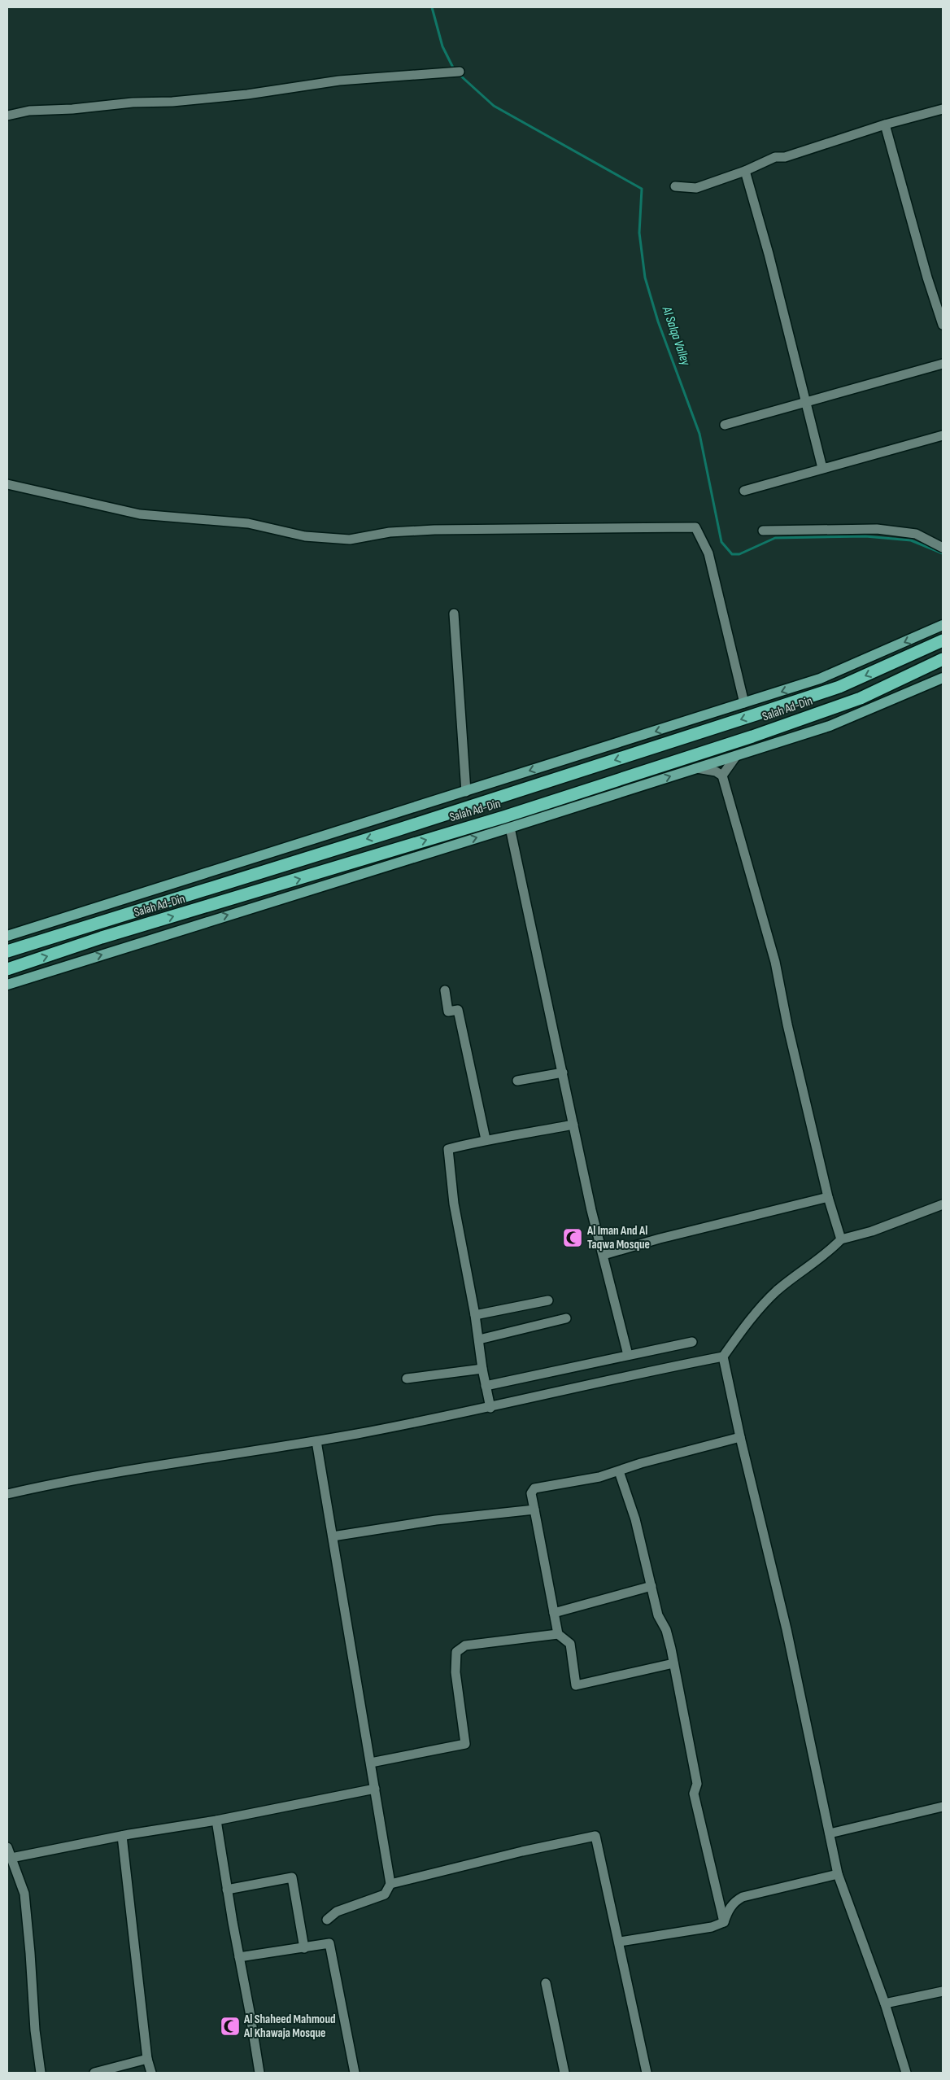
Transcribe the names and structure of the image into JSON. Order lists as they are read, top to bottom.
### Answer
{
  "streets": {
    "highway": ["Salah Ad-Din"]
  },
  "water": ["Al Salqa Valley"],
  "places": {
    "mosque": ["Al Iman And Al Taqwa Mosque", "Al Shaheed Mahmoud Al Khawaja Mosque"]
  }
}
